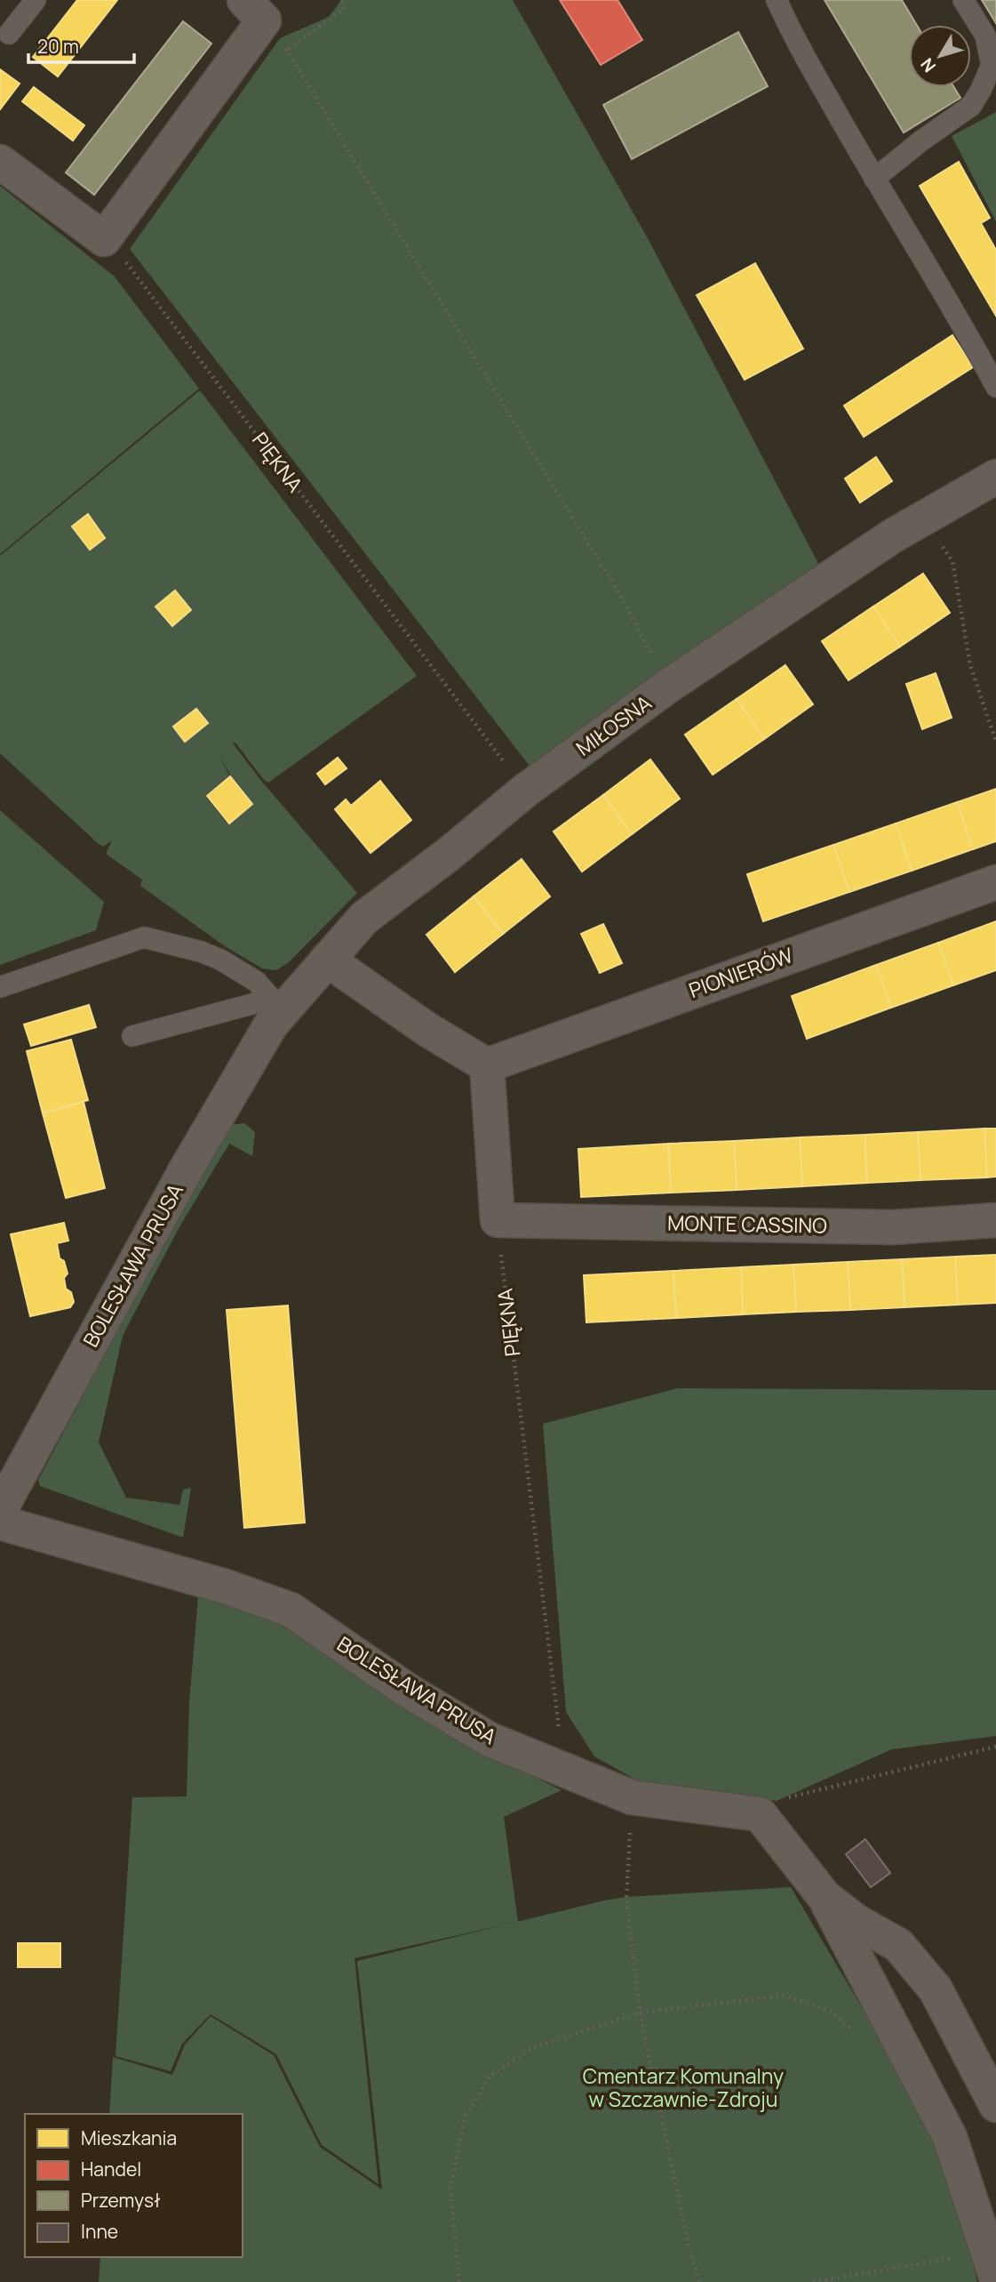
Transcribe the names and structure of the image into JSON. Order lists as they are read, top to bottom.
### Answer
{
  "streets": {
    "street": [
      "MIŁOSNA",
      "PIONIERÓW",
      "MONTE CASSINO",
      "BOLESŁAWA PRUSA"
    ],
    "path": ["PIĘKNA"]
  },
  "crossings": [
    ["PIĘKNA", "MIŁOSNA"],
    ["PIĘKNA", "MONTE CASSINO"],
    ["PIĘKNA", "BOLESŁAWA PRUSA"],
    ["MIŁOSNA", "BOLESŁAWA PRUSA"]
  ],
  "parks": ["Cmentarz Komunalny w Szczawnie-Zdroju"],
  "legend": [
    "Mieszkania",
    "Handel",
    "Przemysł",
    "Inne"
  ],
  "scale_bar": "20 m",
  "north": "bottom left"
}
